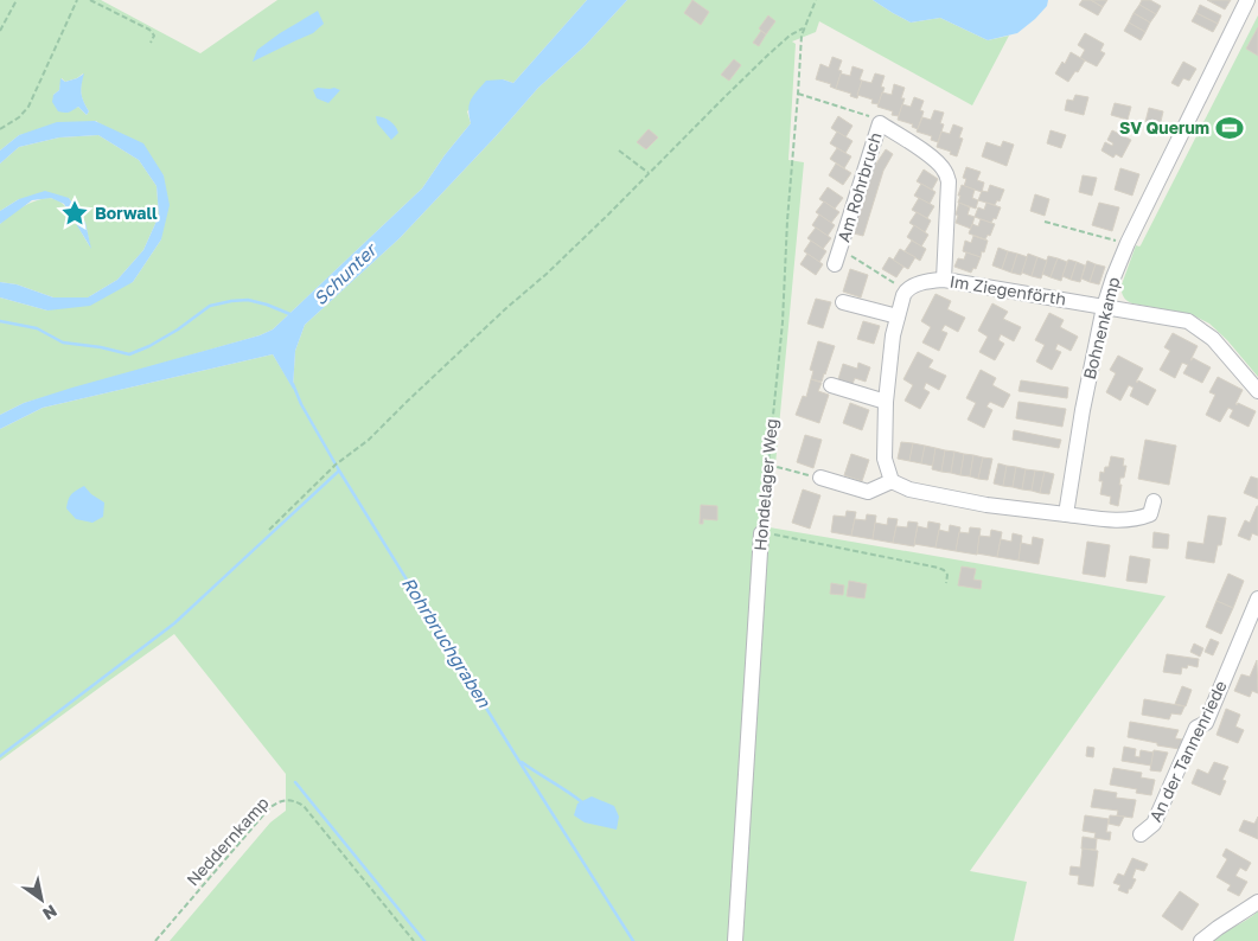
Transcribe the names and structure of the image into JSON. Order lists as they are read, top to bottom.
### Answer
{
  "streets": {
    "street": [
      "Am Rohrbruch",
      "Im Ziegenförth",
      "Bohnenkamp",
      "Hondelager Weg",
      "An der Tannenriede"
    ],
    "path": ["Neddernkamp"]
  },
  "crossings": [
    ["Am Rohrbruch", "Im Ziegenförth"],
    ["Im Ziegenförth", "Bohnenkamp"]
  ],
  "water": ["Schunter", "Rohrbruchgraben"],
  "places": {
    "sports": ["SV Querum"],
    "place": ["Borwall"]
  },
  "north": "bottom right"
}
